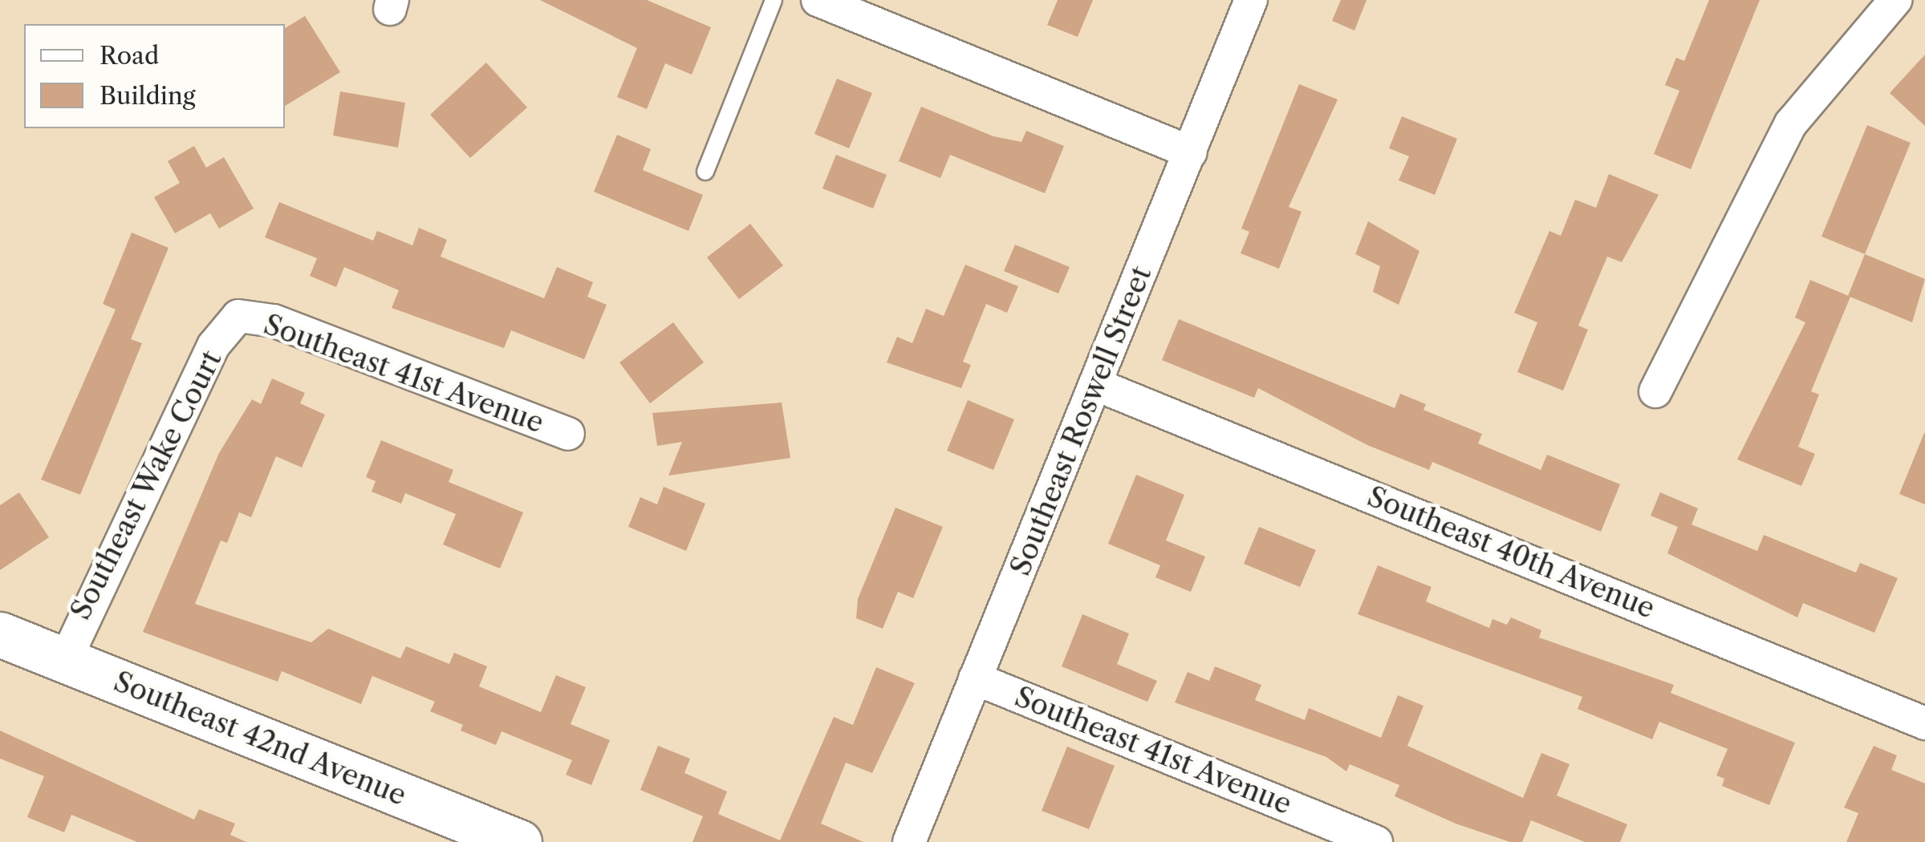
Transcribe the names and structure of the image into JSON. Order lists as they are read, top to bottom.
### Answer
{
  "streets": {
    "street": [
      "Southeast 41st Avenue",
      "Southeast Roswell Street",
      "Southeast Wake Court",
      "Southeast 40th Avenue",
      "Southeast 42nd Avenue"
    ]
  },
  "crossings": [
    ["Southeast 41st Avenue", "Southeast Roswell Street"],
    ["Southeast 41st Avenue", "Southeast Wake Court"],
    ["Southeast Roswell Street", "Southeast 40th Avenue"],
    ["Southeast Wake Court", "Southeast 42nd Avenue"]
  ],
  "legend": ["Road", "Building"]
}
